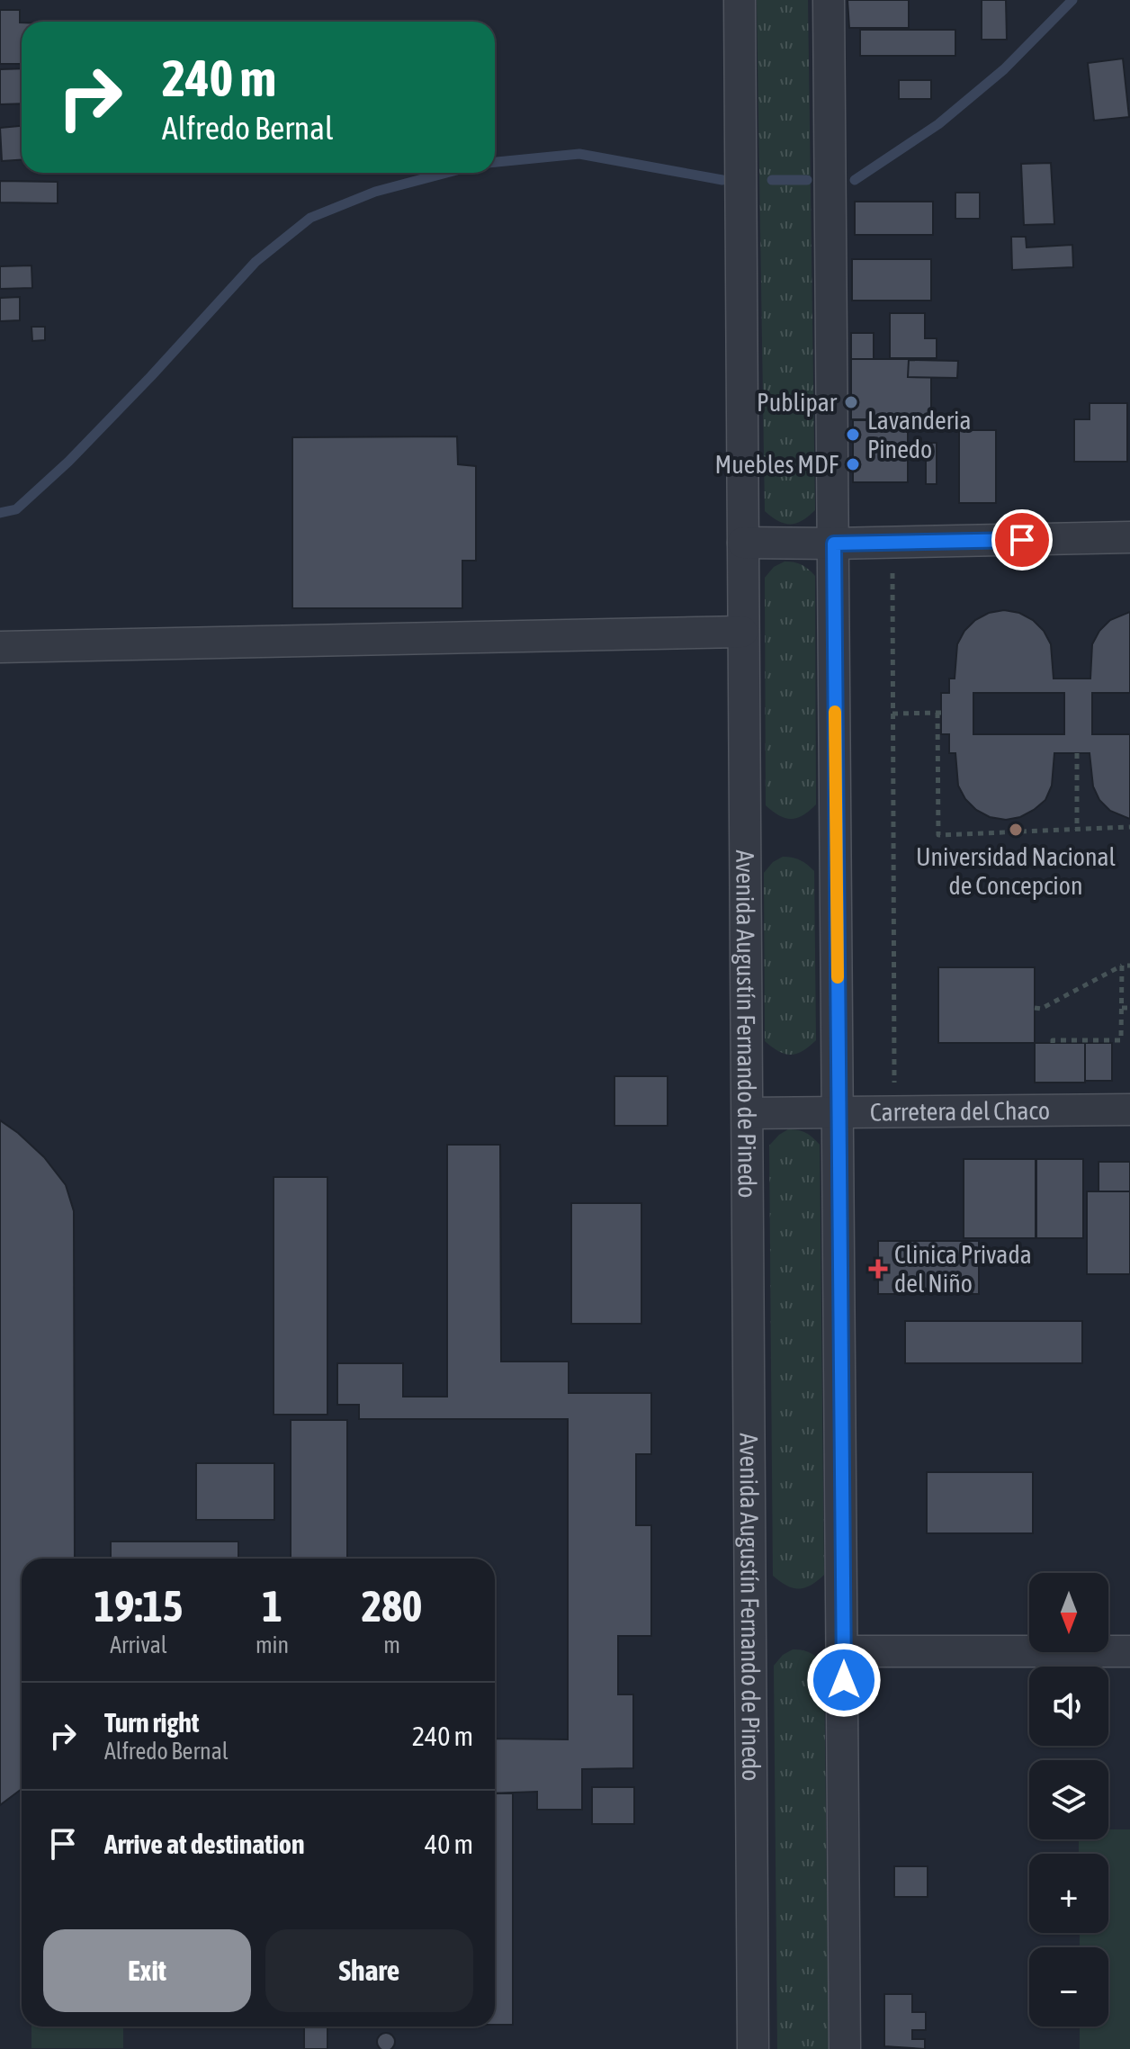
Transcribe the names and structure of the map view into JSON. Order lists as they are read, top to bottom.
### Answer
{
  "streets": {
    "street": ["Avenida Augustín Fernando de Pinedo", "Carretera del Chaco"]
  },
  "crossings": [
    ["Avenida Augustín Fernando de Pinedo", "Carretera del Chaco"]
  ],
  "places": {
    "other": [
      "Publipar",
      "Lavanderia Pinedo",
      "Muebles MDF",
      "Universidad Nacional de Concepcion"
    ],
    "health": ["Clinica Privada del Niño"]
  },
  "north": "bottom",
  "page": {
    "turn": ["240 m", "Alfredo Bernal"],
    "eta": [
      "19:15",
      "Arrival",
      "1",
      "min",
      "280",
      "m"
    ],
    "map_buttons": ["+", "−"],
    "list": [
      {
        "name": "Turn right",
        "note": "Alfredo Bernal",
        "value": "240 m"
      },
      {
        "name": "Arrive at destination",
        "value": "40 m"
      }
    ],
    "buttons": ["Exit", "Share"]
  }
}
